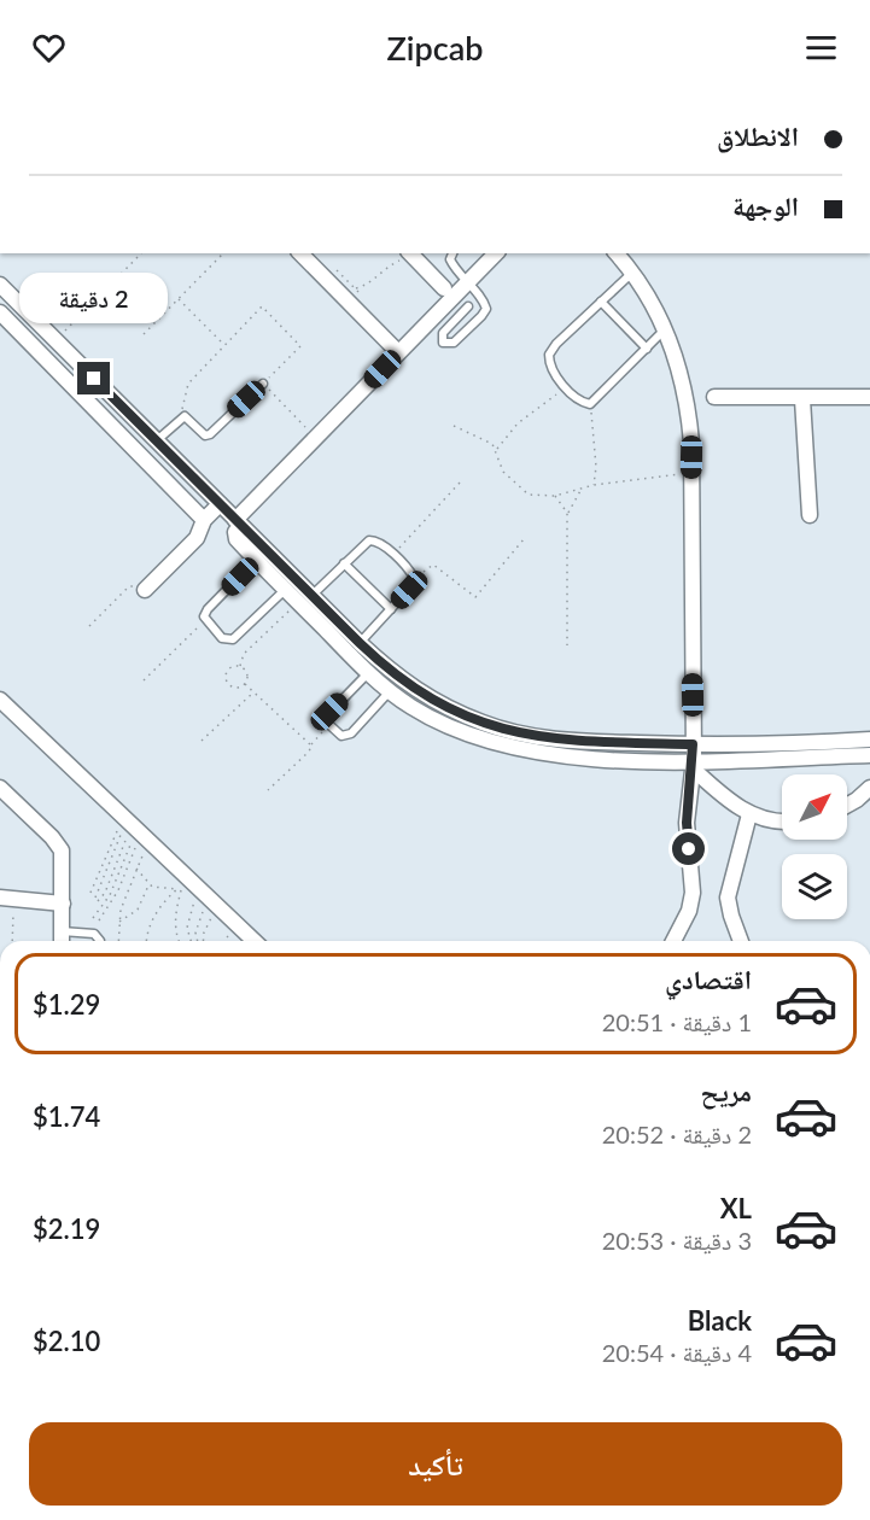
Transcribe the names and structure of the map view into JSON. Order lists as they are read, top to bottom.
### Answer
{
  "north": "top right",
  "page": {
    "header": "Zipcab",
    "banner": ["الانطلاق", "الوجهة"],
    "bubble": "2 دقيقة",
    "list": [
      {
        "name": "اقتصادي",
        "note": "1 دقيقة · 20:51",
        "value": "$1.29"
      },
      {
        "name": "مريح",
        "note": "2 دقيقة · 20:52",
        "value": "$1.74"
      },
      {
        "name": "XL",
        "note": "3 دقيقة · 20:53",
        "value": "$2.19"
      },
      {
        "name": "Black",
        "note": "4 دقيقة · 20:54",
        "value": "$2.10"
      }
    ],
    "buttons": "تأكيد"
  }
}
